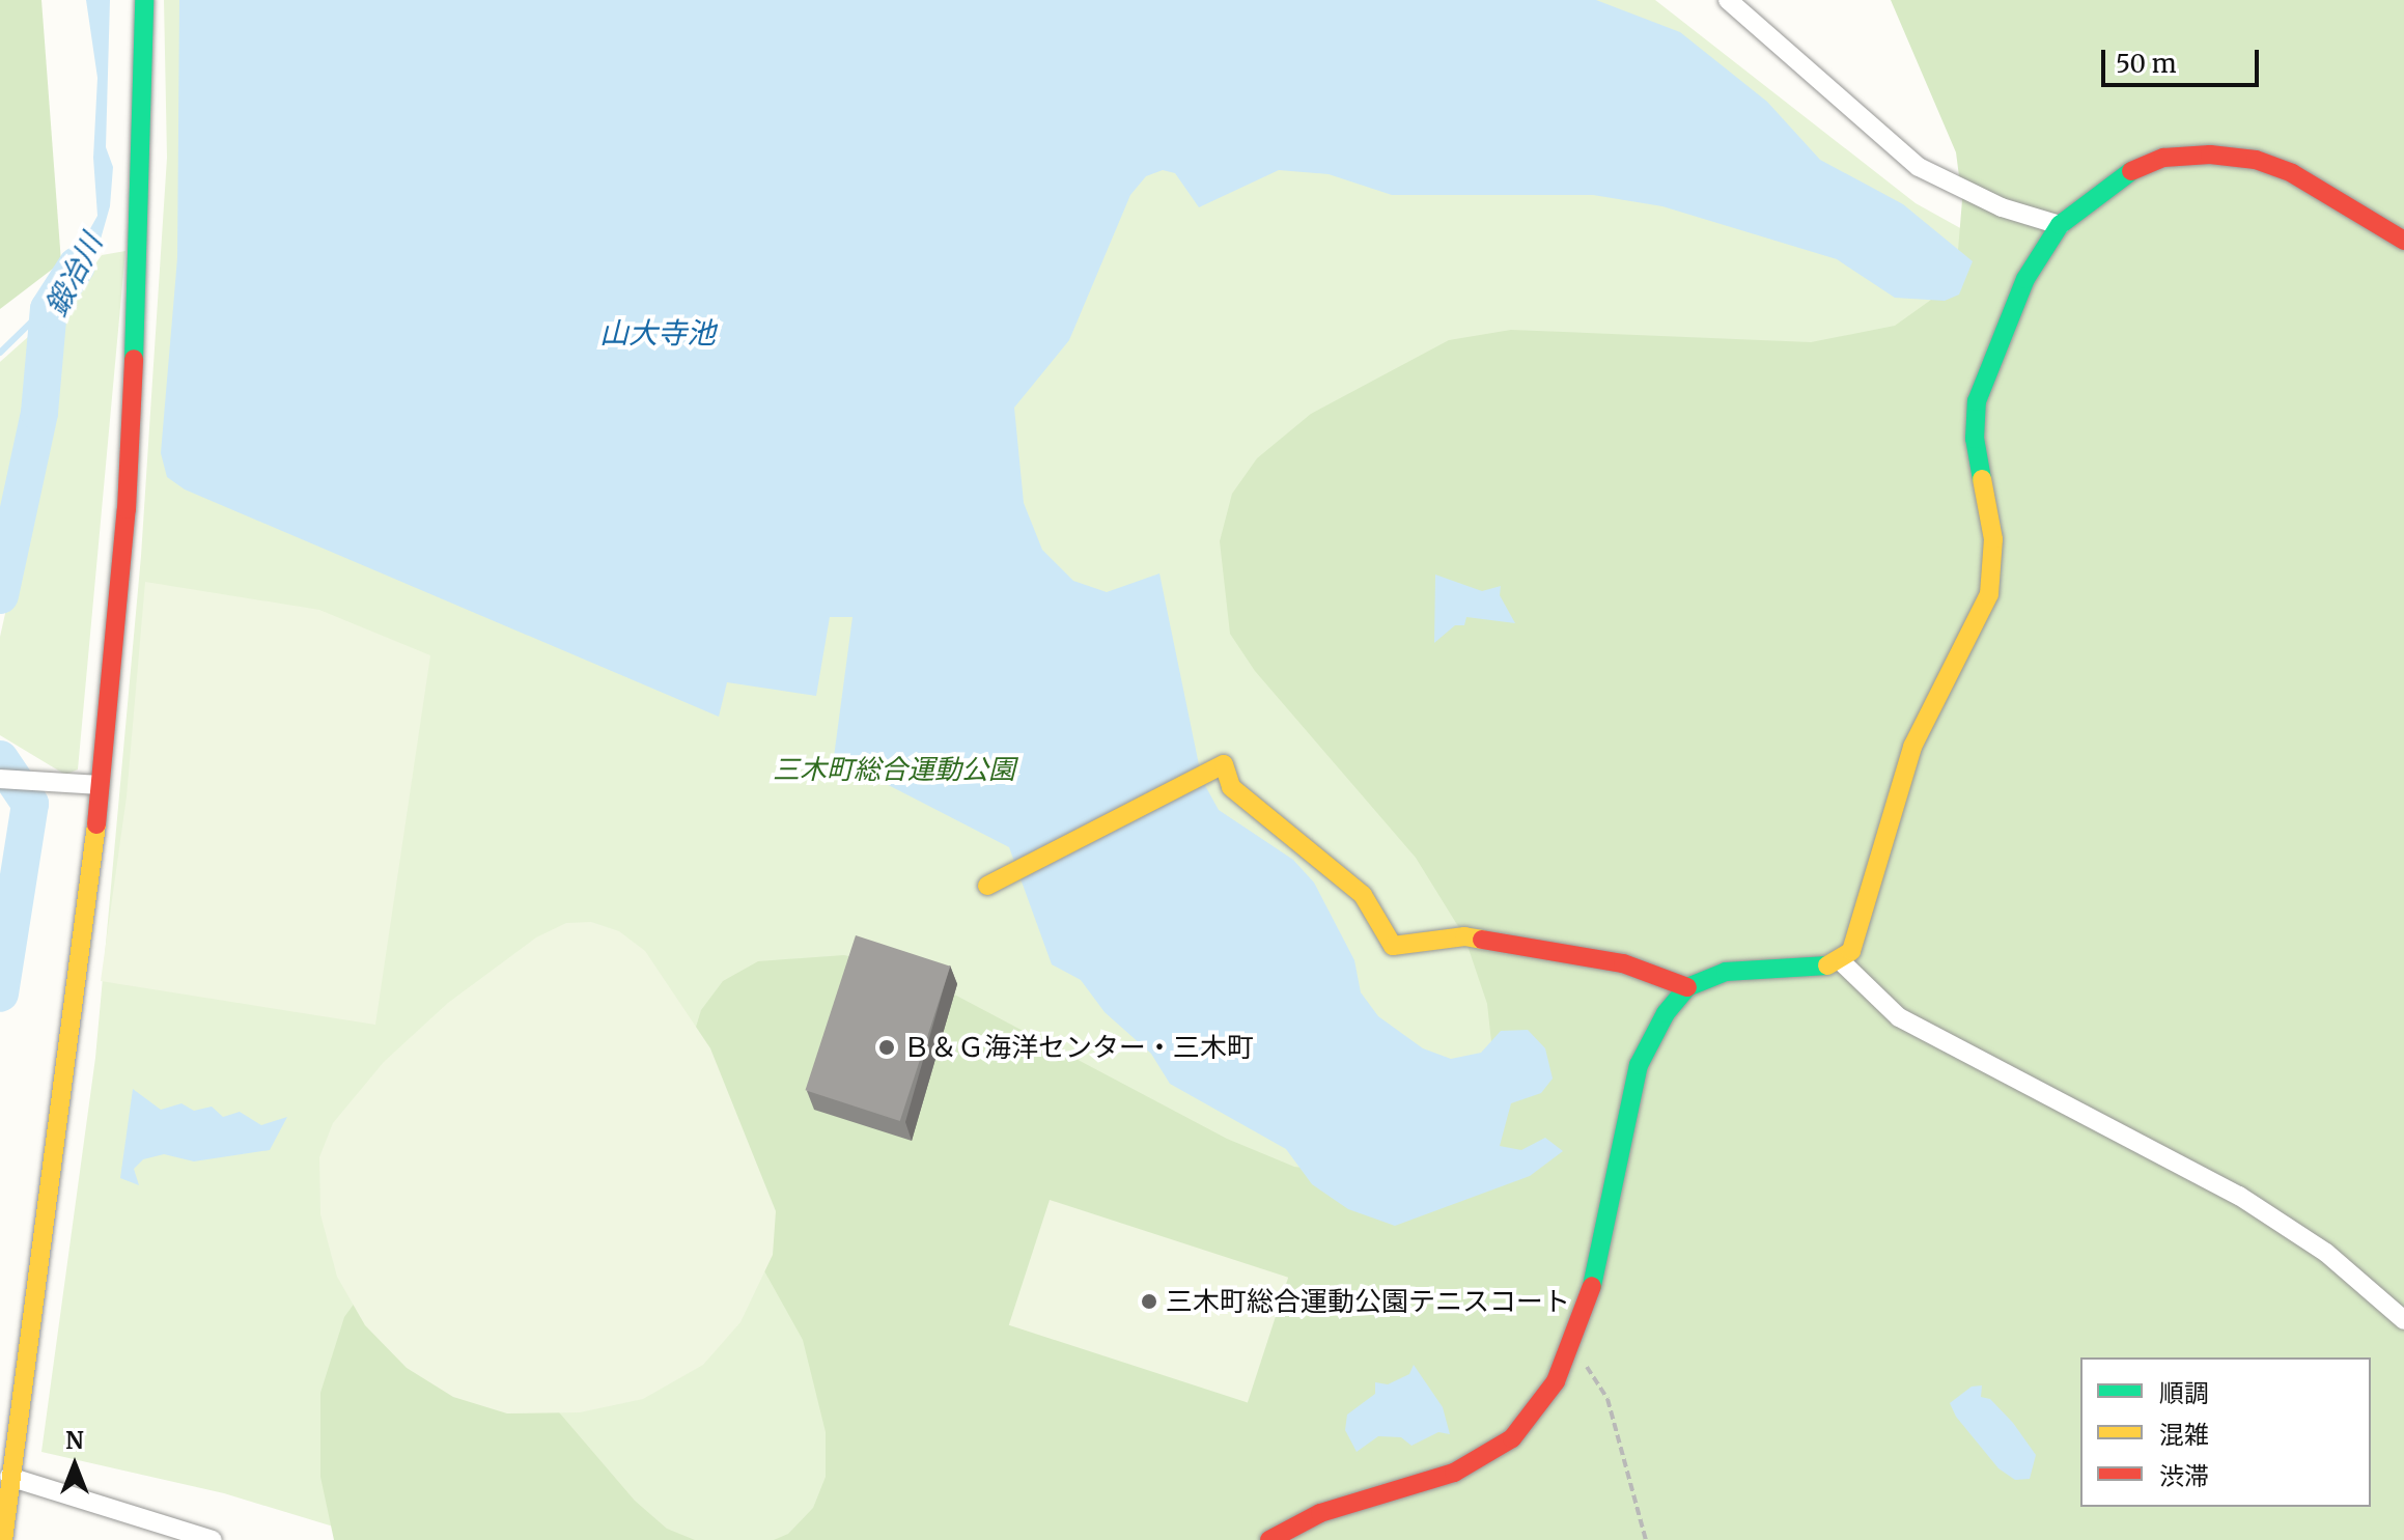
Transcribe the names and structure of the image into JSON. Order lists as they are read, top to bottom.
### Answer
{
  "water": ["鍛冶川", "山大寺池"],
  "parks": ["三木町総合運動公園"],
  "places": ["Ｂ＆Ｇ海洋センター・三木町", "三木町総合運動公園テニスコート"],
  "legend": ["順調", "混雑", "渋滞"],
  "scale_bar": "50 m",
  "north": "top"
}
